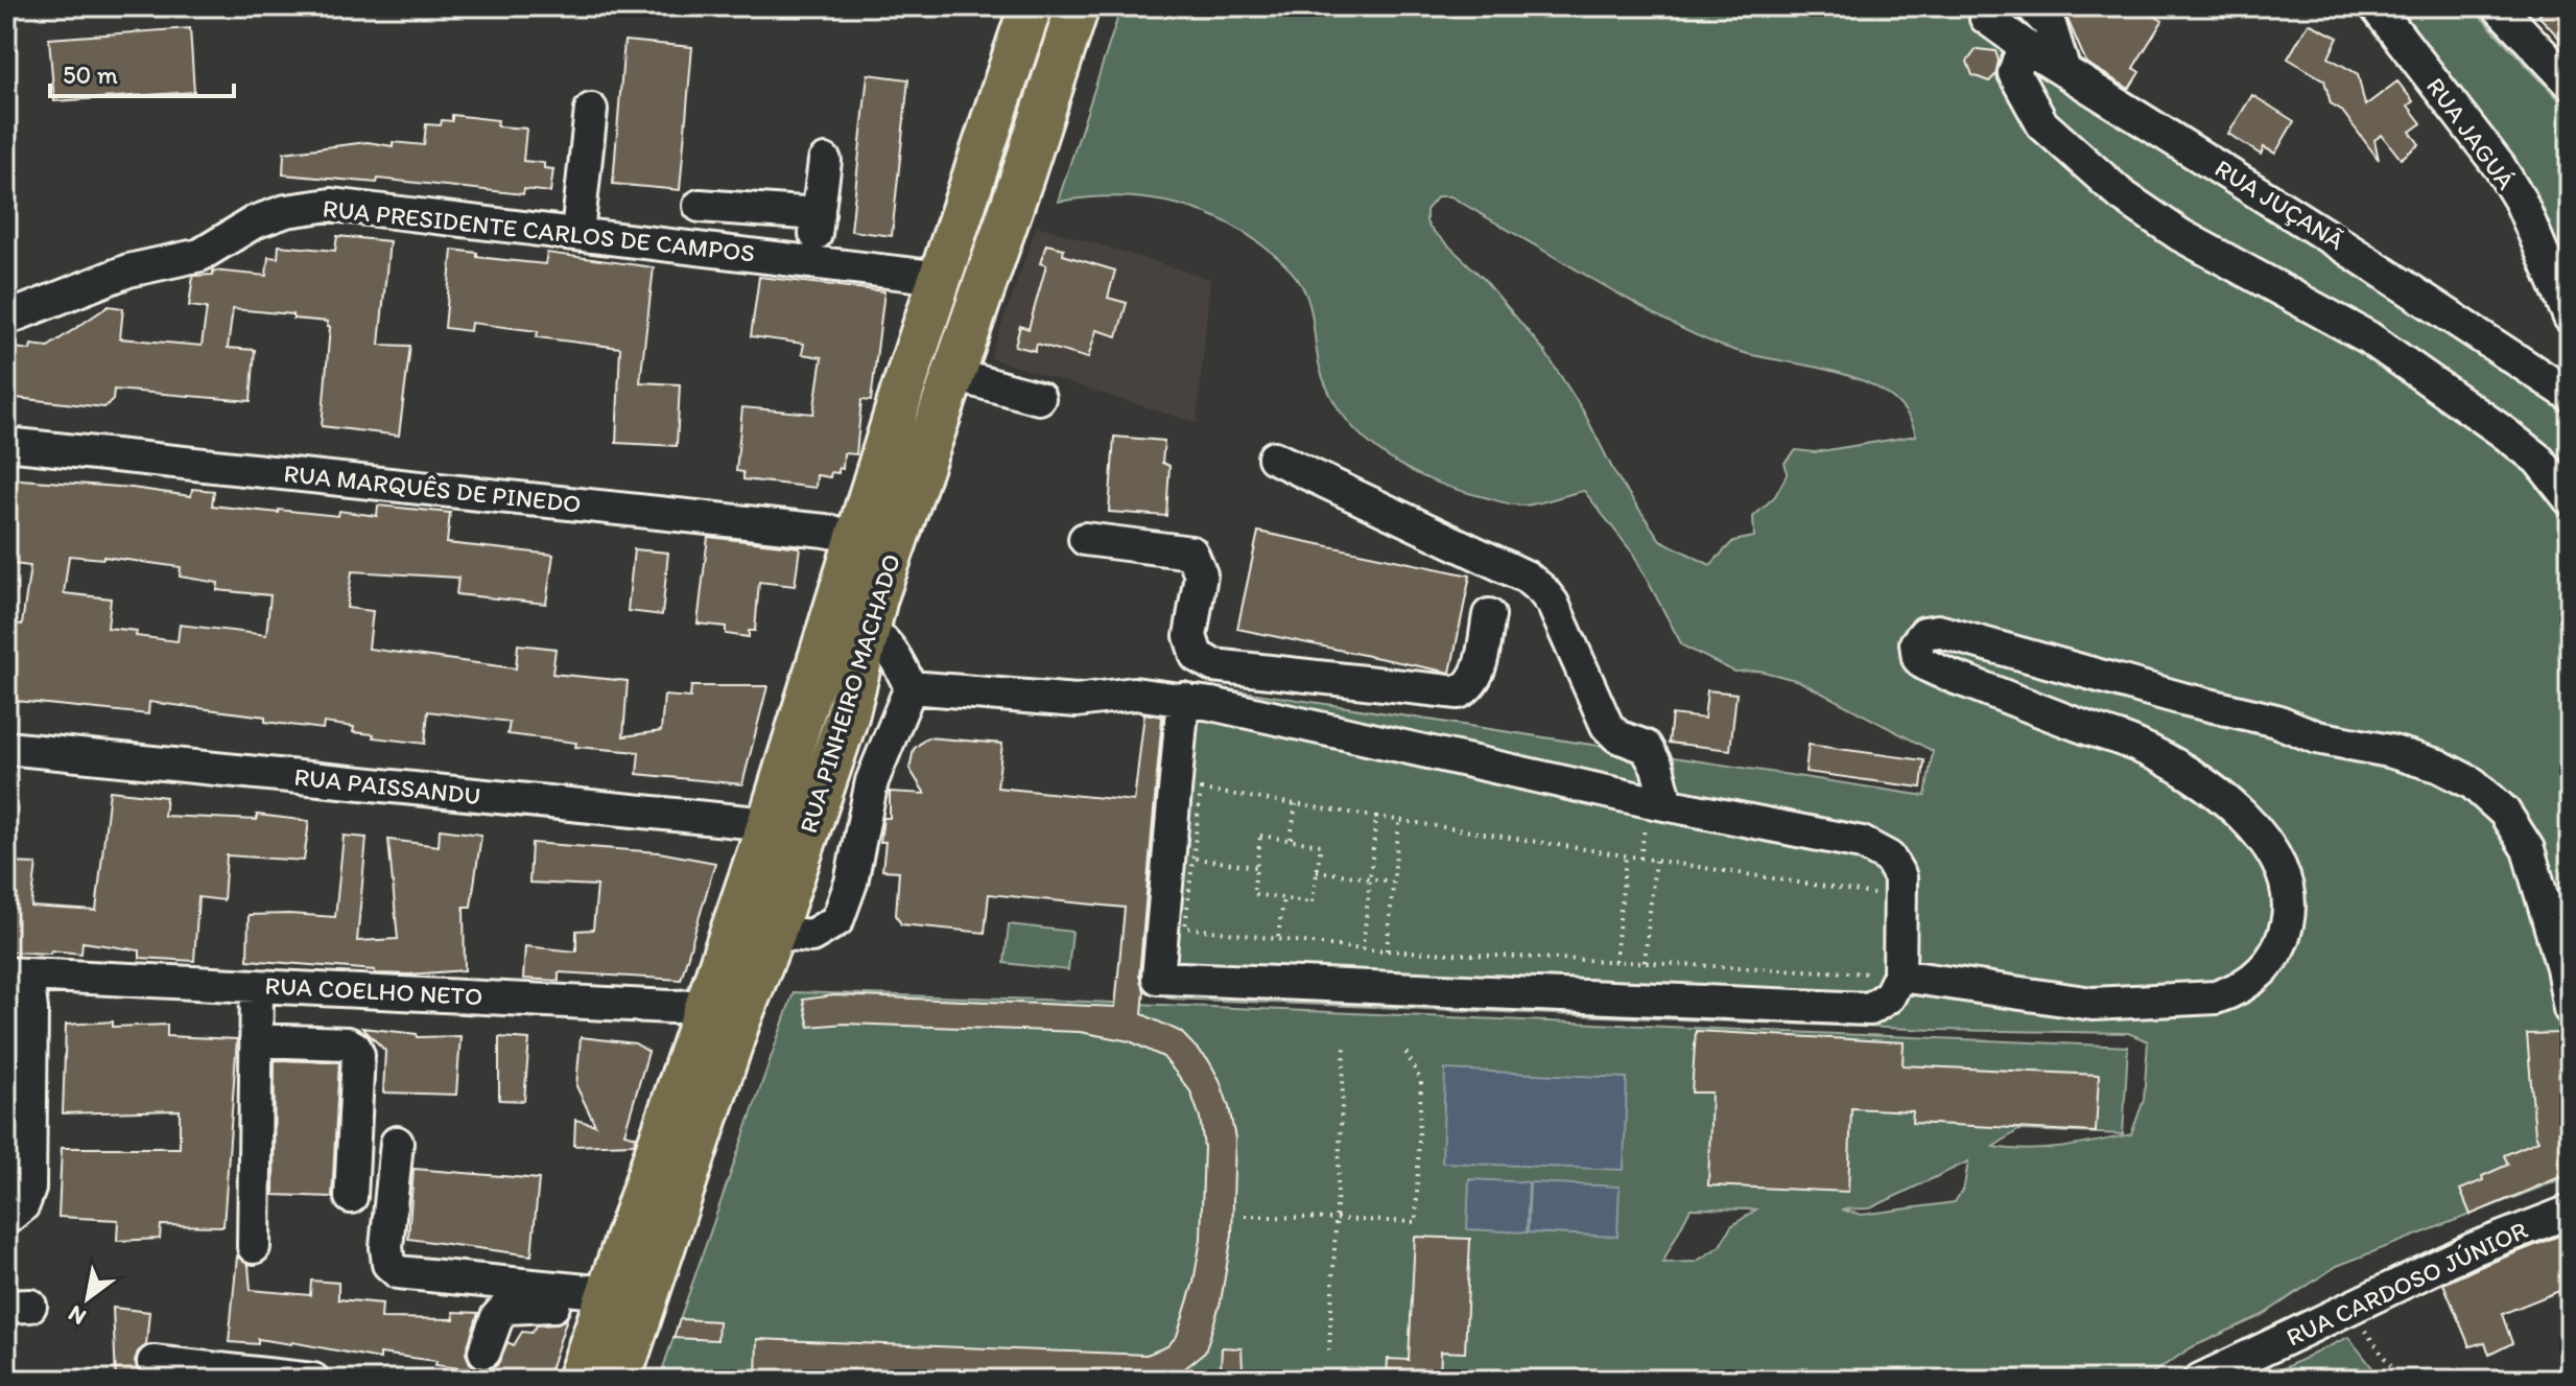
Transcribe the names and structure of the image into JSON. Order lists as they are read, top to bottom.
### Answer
{
  "streets": {
    "main road": ["RUA PINHEIRO MACHADO"],
    "street": [
      "RUA JAGUÁ",
      "RUA JUÇANÃ",
      "RUA PRESIDENTE CARLOS DE CAMPOS",
      "RUA MARQUÊS DE PINEDO",
      "RUA PAISSANDU",
      "RUA COELHO NETO",
      "RUA CARDOSO JÚNIOR"
    ]
  },
  "crossings": [
    ["RUA PRESIDENTE CARLOS DE CAMPOS", "RUA PINHEIRO MACHADO"],
    ["RUA MARQUÊS DE PINEDO", "RUA PINHEIRO MACHADO"],
    ["RUA PINHEIRO MACHADO", "RUA PAISSANDU"],
    ["RUA PINHEIRO MACHADO", "RUA COELHO NETO"]
  ],
  "scale_bar": "50 m",
  "north": "bottom left"
}
